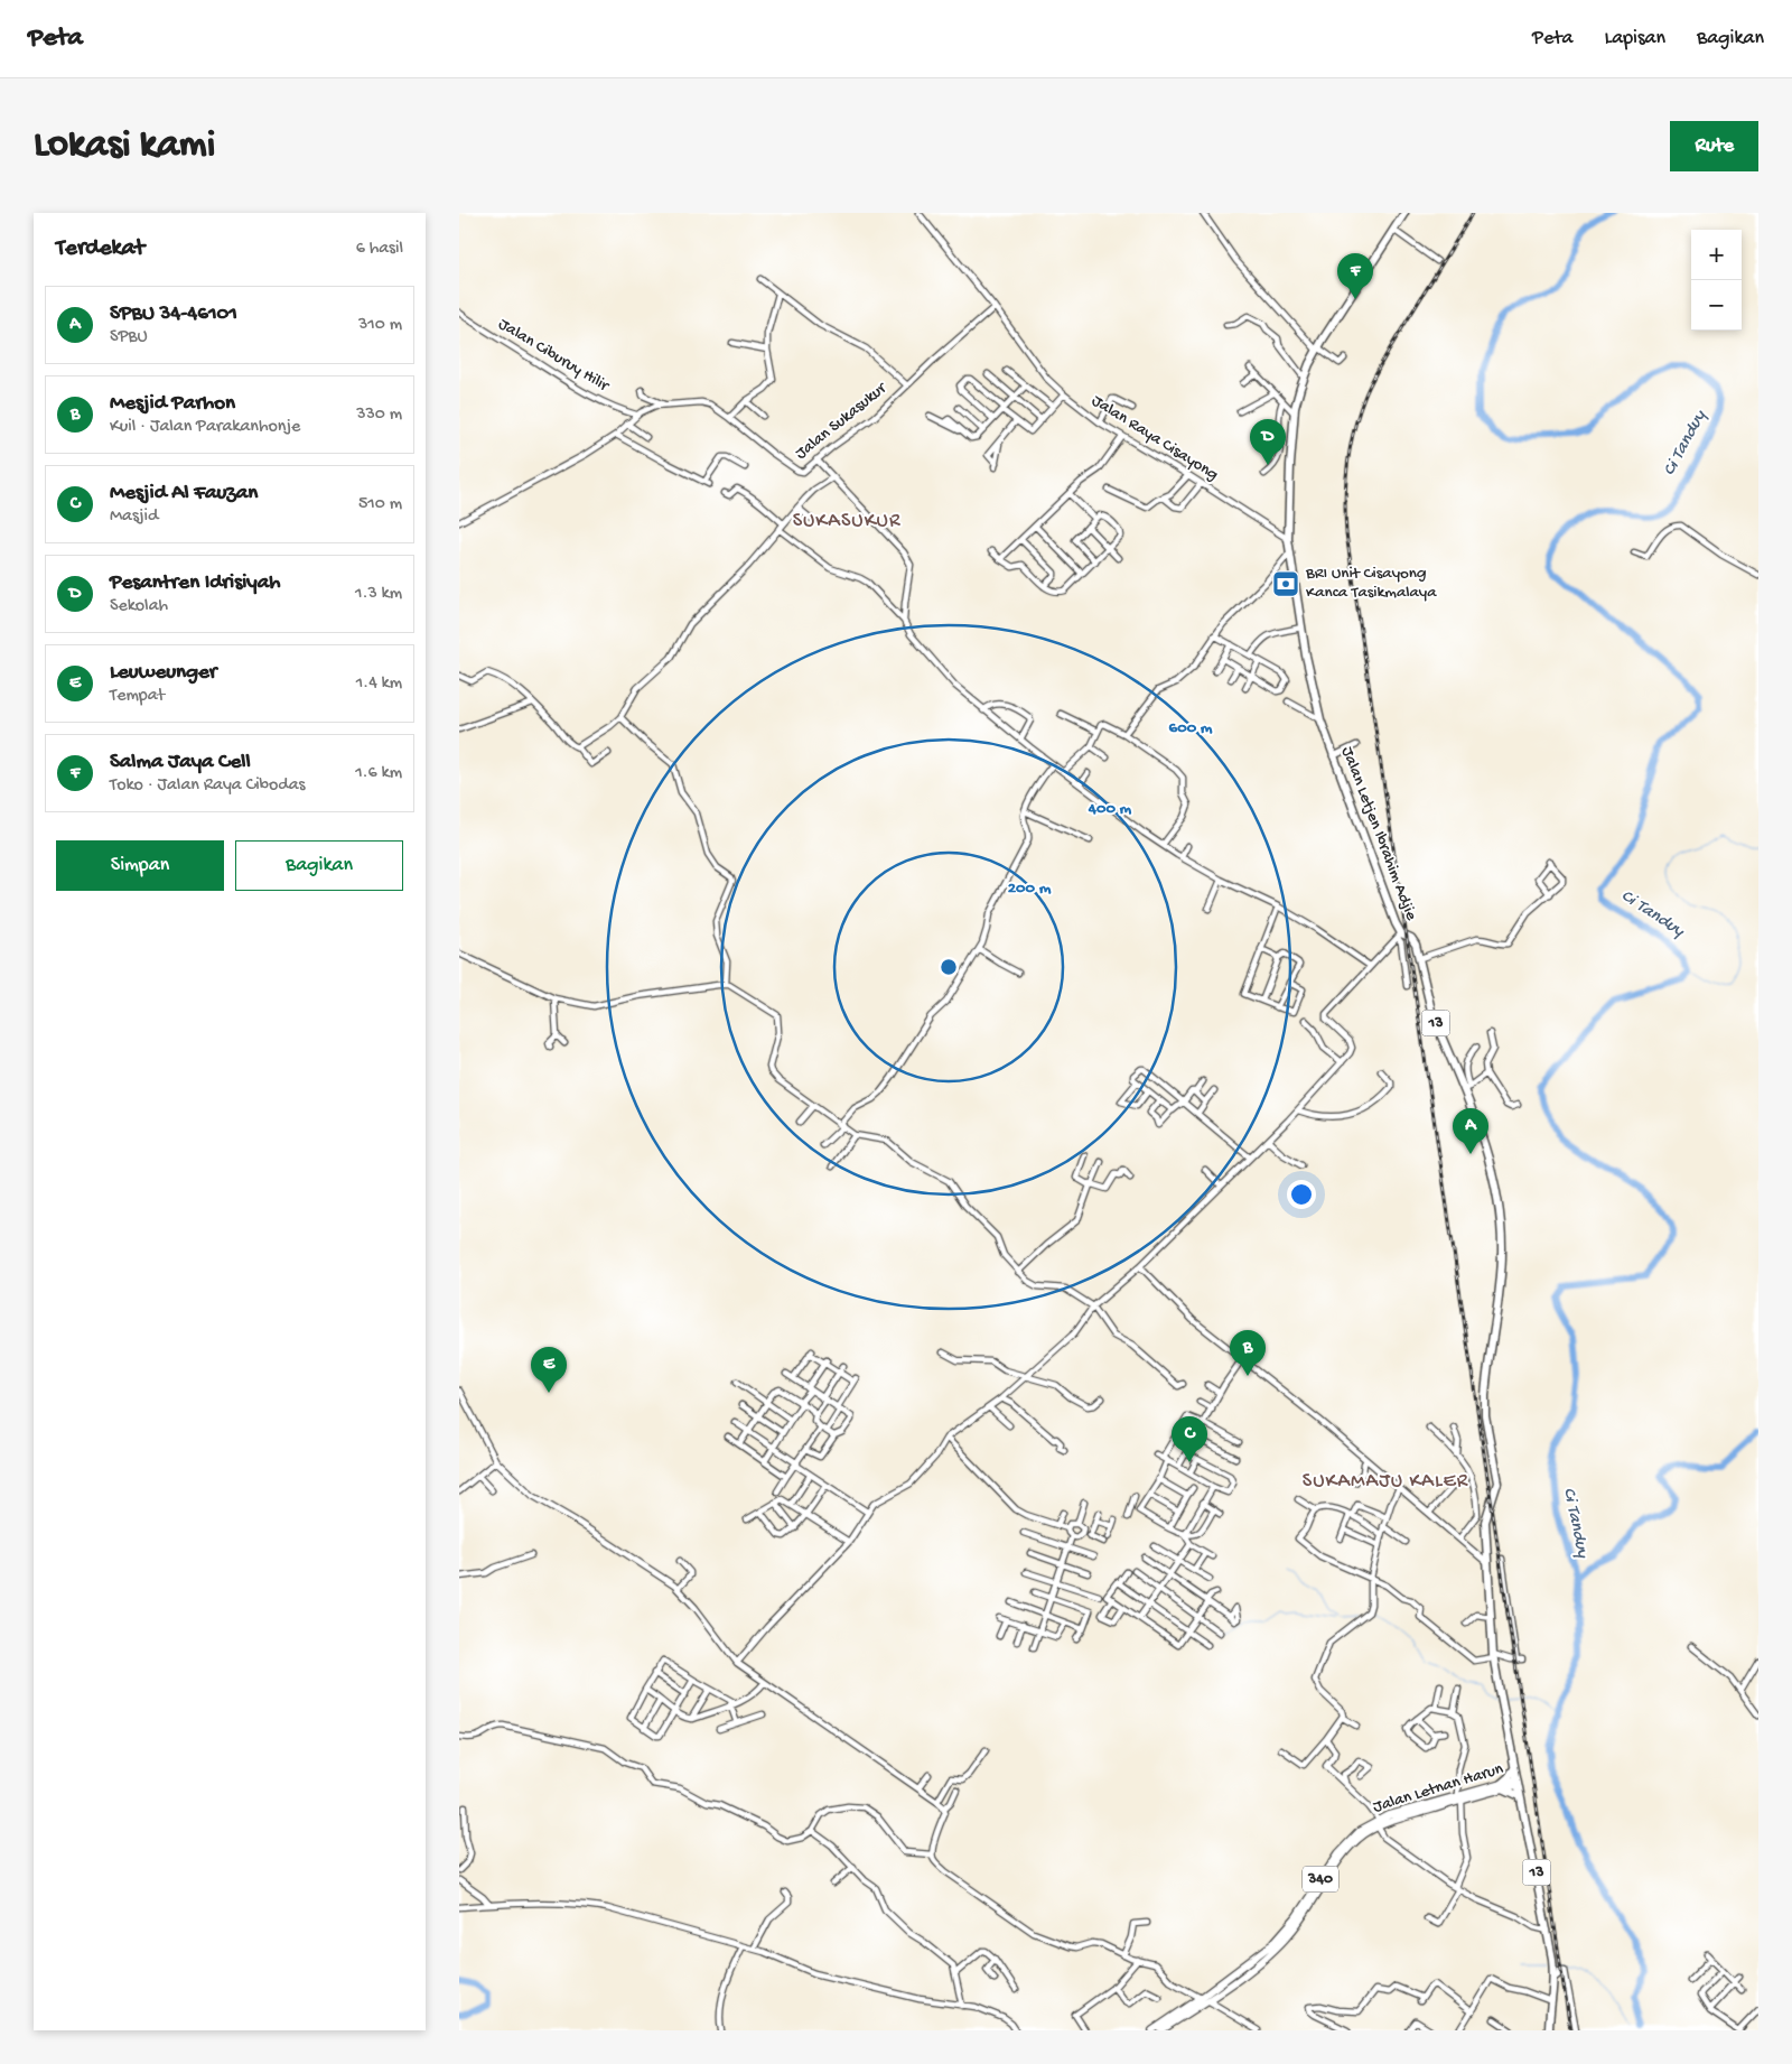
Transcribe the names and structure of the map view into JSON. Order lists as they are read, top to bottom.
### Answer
{
  "streets": {
    "highway": ["Jalan Letjen Ibrahim Adjie", "13"],
    "main road": ["Jalan Letnan Harun", "340"],
    "street": ["Jalan Ciburuy Hilir", "Jalan Sukasukur", "Jalan Raya Cisayong"]
  },
  "crossings": [
    ["Jalan Ciburuy Hilir", "Jalan Sukasukur"],
    ["Jalan Sukasukur", "Jalan Raya Cisayong"],
    ["Jalan Raya Cisayong", "Jalan Letjen Ibrahim Adjie"],
    ["Jalan Letjen Ibrahim Adjie", "13"],
    ["13", "Jalan Letnan Harun"]
  ],
  "districts": ["SUKASUKUR", "SUKAMAJU KALER"],
  "water": ["Ci Tanduy"],
  "places": {
    "bank": ["BRI Unit Cisayong Kanca Tasikmalaya"]
  },
  "page": {
    "header": "Peta",
    "nav": ["Peta", "Lapisan", "Bagikan"],
    "buttons": [
      "Rute",
      ["Simpan", "Bagikan"]
    ],
    "title": "Lokasi kami",
    "heading": ["Terdekat", "6 hasil"],
    "map_buttons": ["+", "−"],
    "pins": [
      "F",
      "D",
      "A",
      "B",
      "E",
      "C"
    ],
    "list": [
      {
        "mark": "A",
        "name": "SPBU 34-46101",
        "note": "SPBU",
        "value": "310 m"
      },
      {
        "mark": "B",
        "name": "Mesjid Parhon",
        "note": "Kuil · Jalan Parakanhonje",
        "value": "330 m"
      },
      {
        "mark": "C",
        "name": "Mesjid Al Fauzan",
        "note": "Masjid",
        "value": "510 m"
      },
      {
        "mark": "D",
        "name": "Pesantren Idrisiyah",
        "note": "Sekolah",
        "value": "1.3 km"
      },
      {
        "mark": "E",
        "name": "Leuweunger",
        "note": "Tempat",
        "value": "1.4 km"
      },
      {
        "mark": "F",
        "name": "Salma Jaya Cell",
        "note": "Toko · Jalan Raya Cibodas",
        "value": "1.6 km"
      }
    ]
  },
  "rings": ["600 m", "400 m", "200 m"]
}
